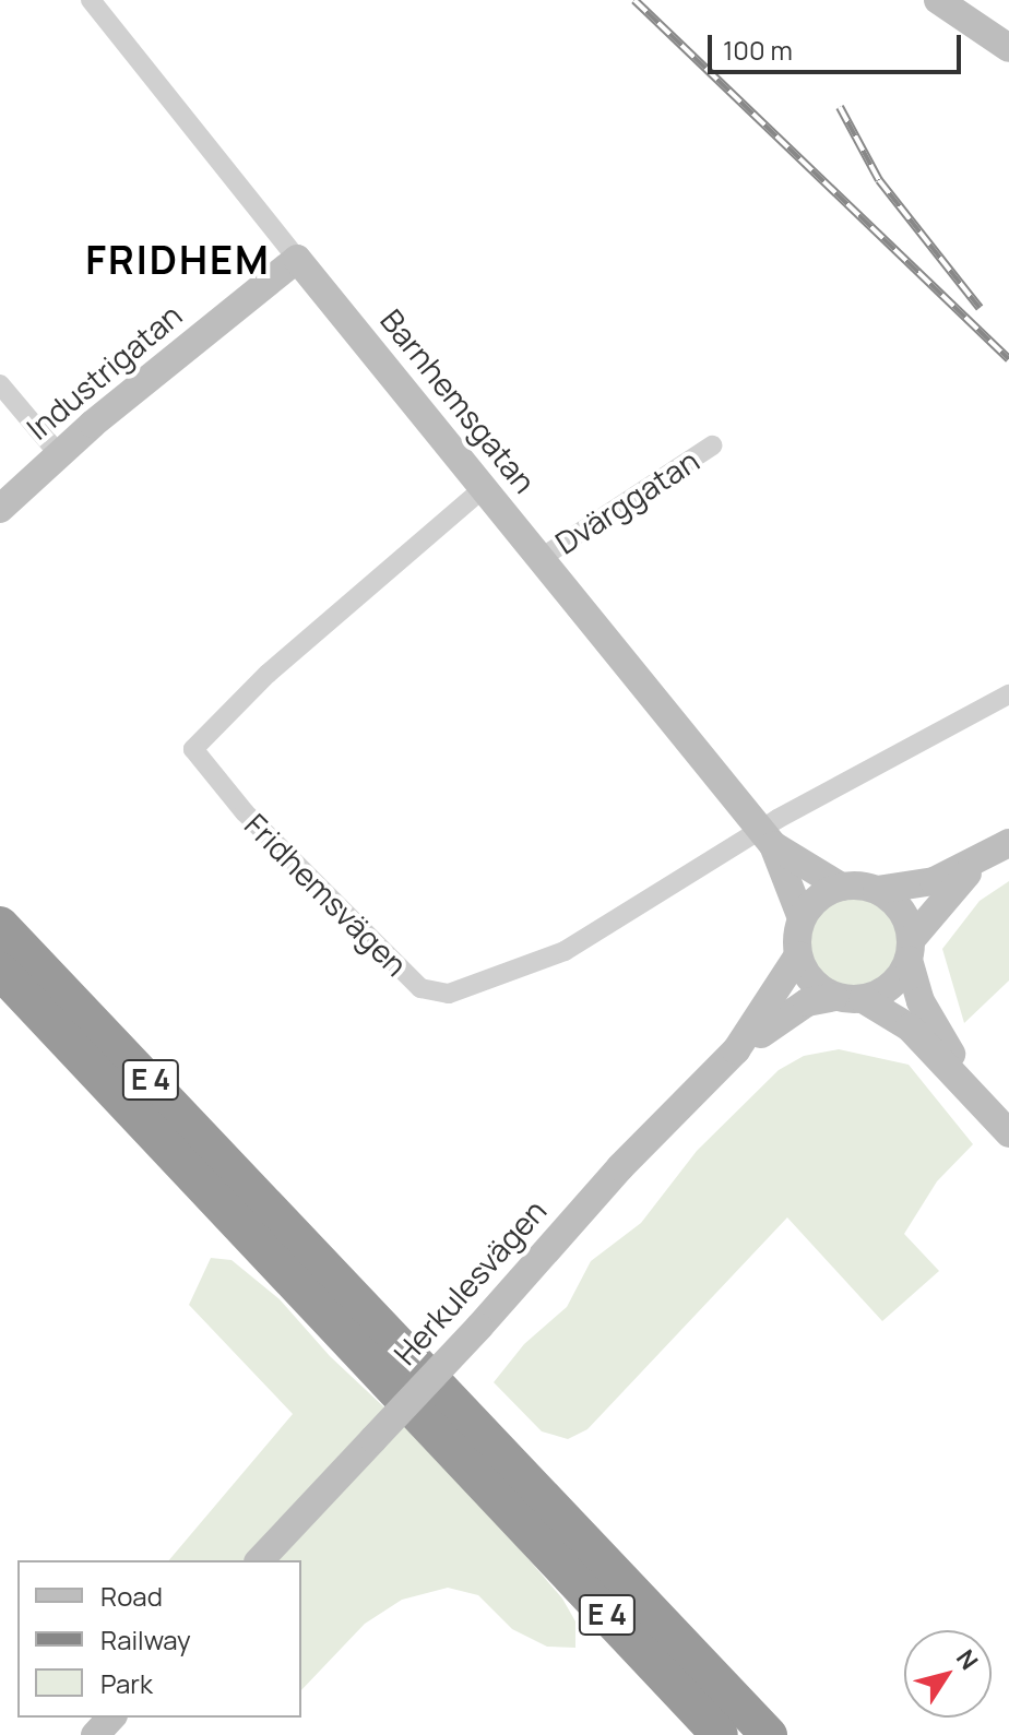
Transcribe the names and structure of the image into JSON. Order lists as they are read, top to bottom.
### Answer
{
  "streets": {
    "highway": ["E 4"],
    "street": [
      "Industrigatan",
      "Barnhemsgatan",
      "Dvärggatan",
      "Fridhemsvägen",
      "Herkulesvägen"
    ]
  },
  "crossings": [
    ["Industrigatan", "Barnhemsgatan"],
    ["Barnhemsgatan", "Dvärggatan"],
    ["Barnhemsgatan", "Fridhemsvägen"],
    ["Barnhemsgatan", "Herkulesvägen"]
  ],
  "districts": ["FRIDHEM"],
  "legend": ["Road", "Railway", "Park"],
  "scale_bar": "100 m",
  "north": "top right"
}
